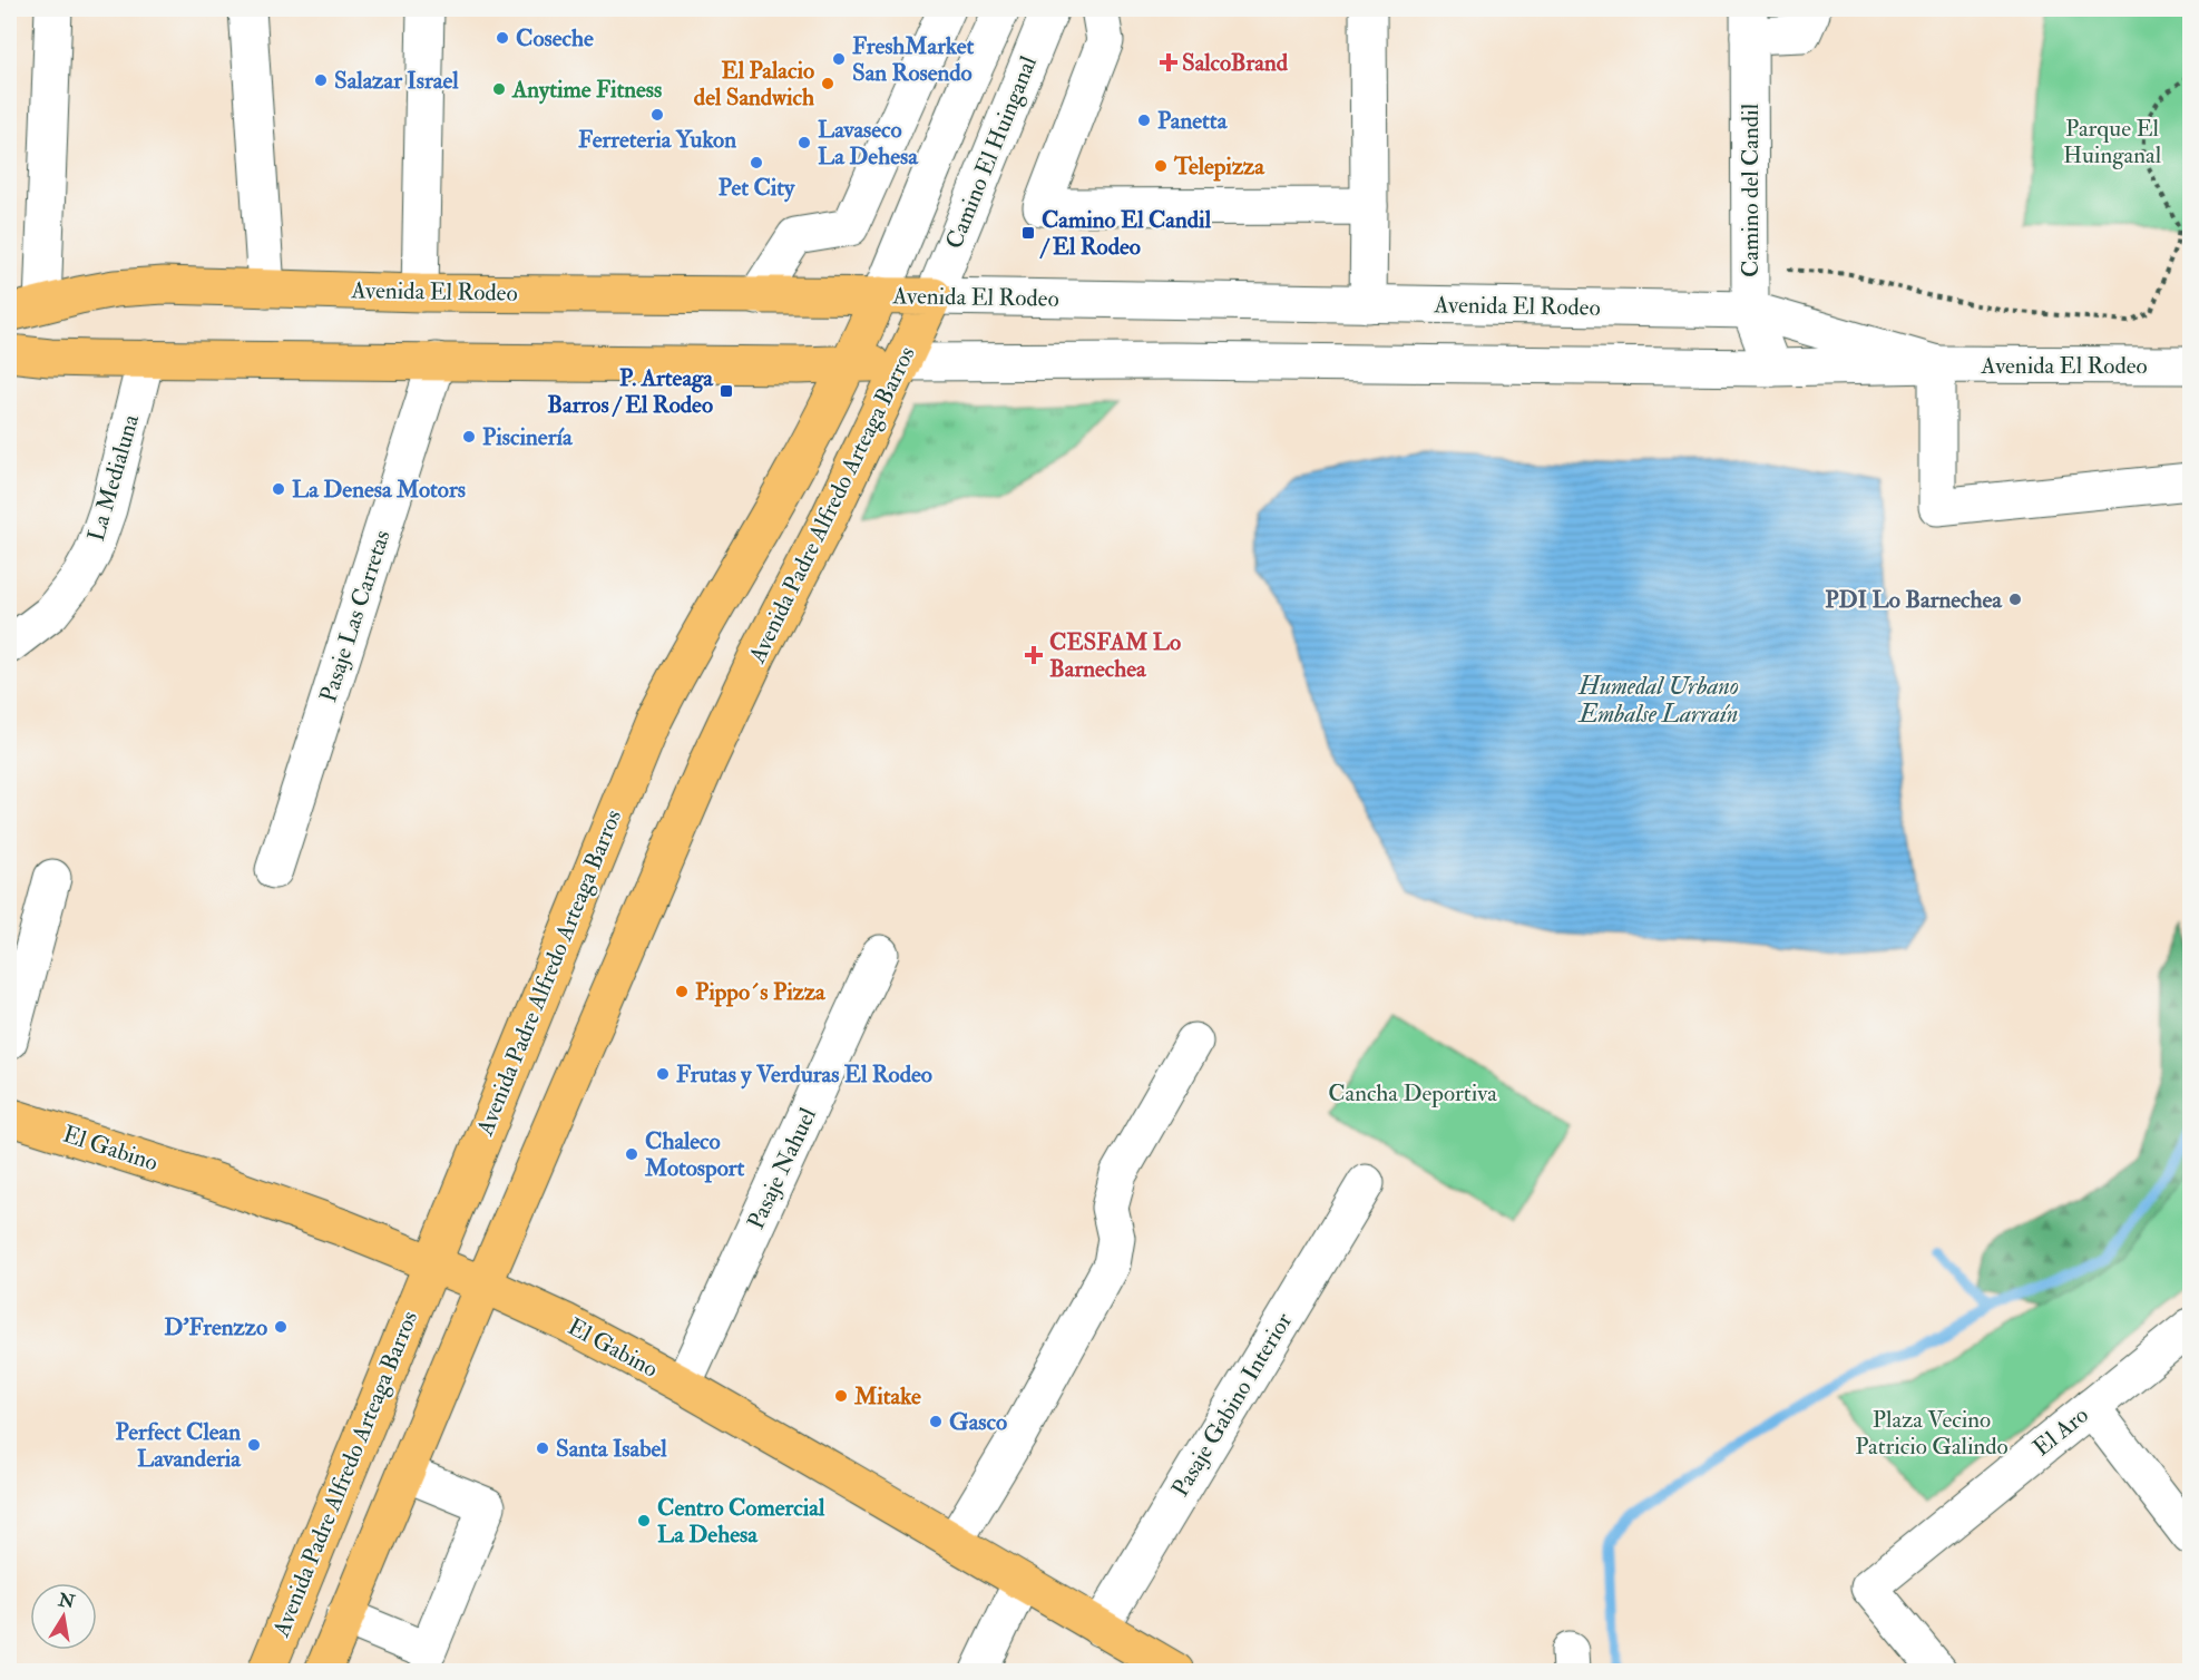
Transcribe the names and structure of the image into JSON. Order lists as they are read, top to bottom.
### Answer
{
  "streets": {
    "main road": ["Avenida El Rodeo", "Avenida Padre Alfredo Arteaga Barros", "El Gabino"],
    "street": [
      "Camino El Huinganal",
      "Camino del Candil",
      "La Medialuna",
      "Pasaje Las Carretas",
      "Pasaje Nahuel",
      "Pasaje Gabino Interior",
      "El Aro"
    ]
  },
  "crossings": [
    ["Camino El Huinganal", "Avenida El Rodeo"],
    ["Camino El Huinganal", "Avenida Padre Alfredo Arteaga Barros"],
    ["Camino del Candil", "Avenida El Rodeo"],
    ["Avenida El Rodeo", "La Medialuna"],
    ["Avenida El Rodeo", "Avenida Padre Alfredo Arteaga Barros"],
    ["Avenida El Rodeo", "Pasaje Las Carretas"],
    ["Avenida Padre Alfredo Arteaga Barros", "El Gabino"],
    ["El Gabino", "Pasaje Nahuel"],
    ["El Gabino", "Pasaje Gabino Interior"]
  ],
  "water": ["Humedal Urbano Embalse Larraín"],
  "parks": ["Parque El Huinganal", "Cancha Deportiva", "Plaza Vecino Patricio Galindo"],
  "places": {
    "other": [
      "Coseche",
      "FreshMarket San Rosendo",
      "Salazar Israel",
      "El Palacio del Sandwich",
      "Anytime Fitness",
      "Ferreteria Yukon",
      "Panetta",
      "Lavaseco La Dehesa",
      "Pet City",
      "Telepizza",
      "Piscinería",
      "La Denesa Motors",
      "PDI Lo Barnechea",
      "Pippo´s Pizza",
      "Frutas y Verduras El Rodeo",
      "Chaleco Motosport",
      "D'Frenzzo",
      "Mitake",
      "Gasco",
      "Perfect Clean Lavanderia",
      "Santa Isabel",
      "Centro Comercial La Dehesa"
    ],
    "health": ["SalcoBrand", "CESFAM Lo Barnechea"],
    "transit": ["Camino El Candil / El Rodeo", "P. Arteaga Barros / El Rodeo"]
  },
  "north": "top"
}
